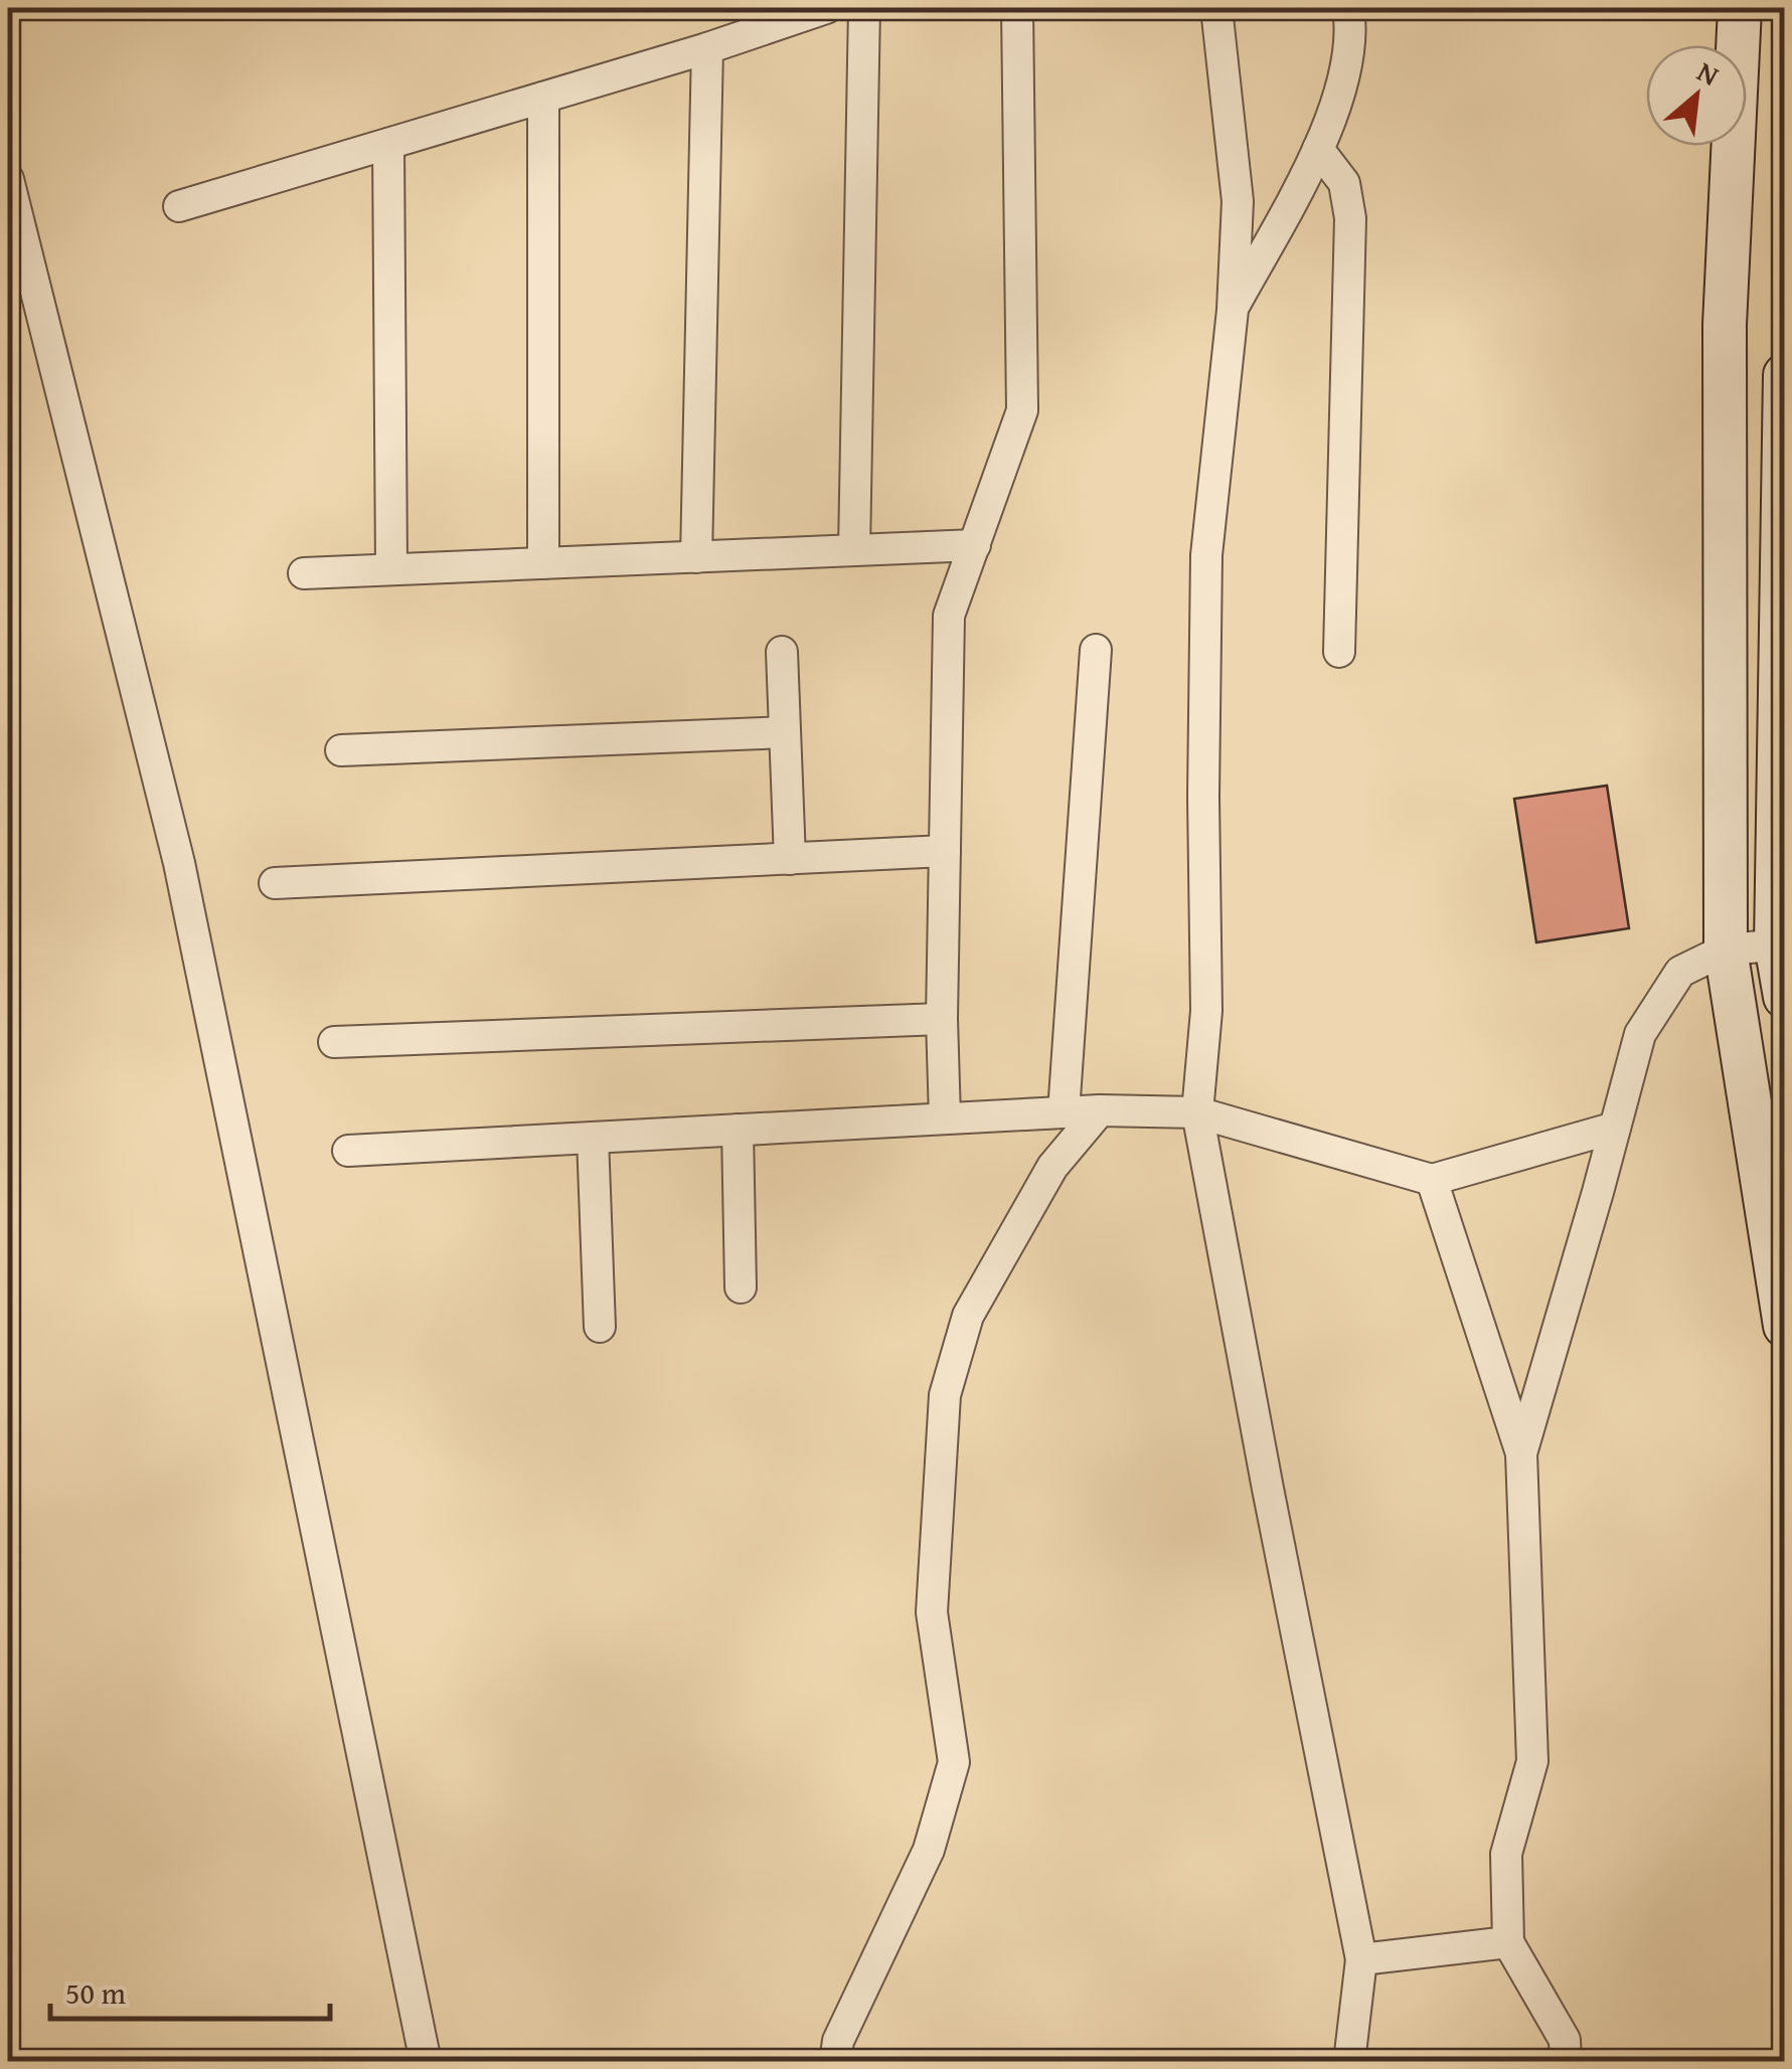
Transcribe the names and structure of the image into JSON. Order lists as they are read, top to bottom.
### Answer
{
  "scale_bar": "50 m",
  "north": "top right"
}
